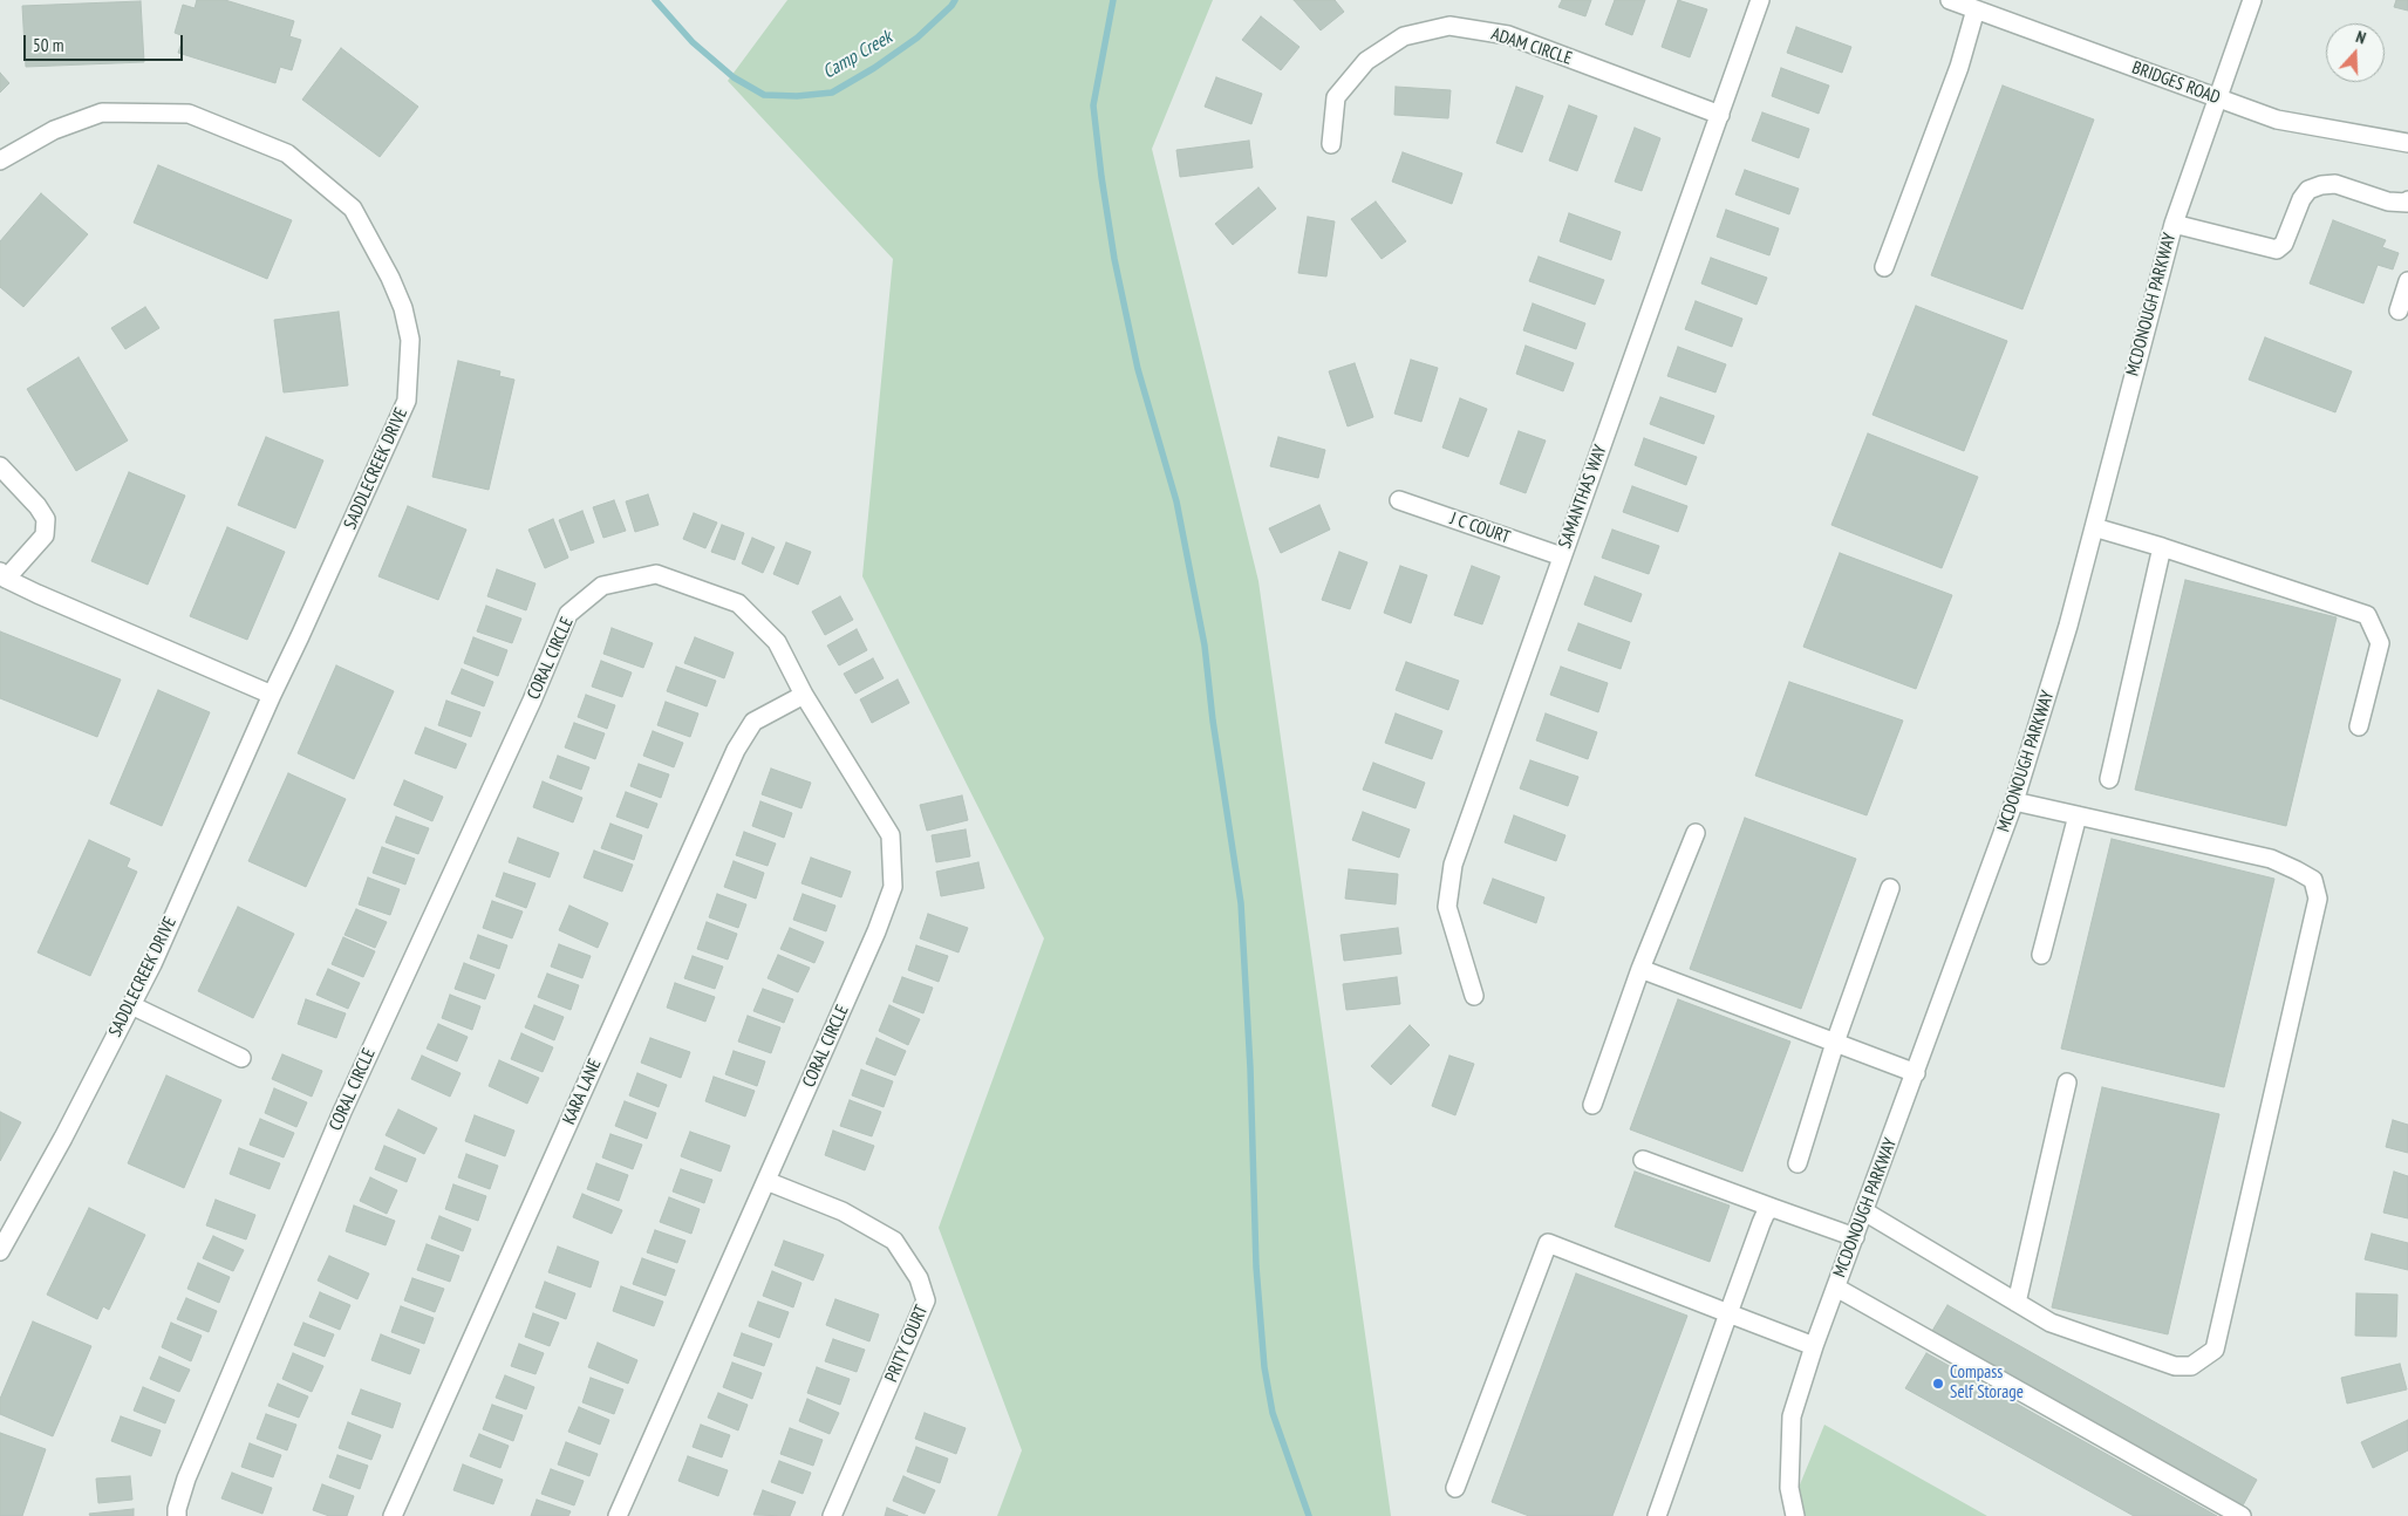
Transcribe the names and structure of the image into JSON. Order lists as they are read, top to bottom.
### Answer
{
  "streets": {
    "street": [
      "ADAM CIRCLE",
      "BRIDGES ROAD",
      "MCDONOUGH PARKWAY",
      "SADDLECREEK DRIVE",
      "SAMANTHAS WAY",
      "J C COURT",
      "CORAL CIRCLE",
      "KARA LANE",
      "PRITY COURT"
    ]
  },
  "crossings": [
    ["ADAM CIRCLE", "SAMANTHAS WAY"],
    ["BRIDGES ROAD", "MCDONOUGH PARKWAY"],
    ["SAMANTHAS WAY", "J C COURT"],
    ["CORAL CIRCLE", "KARA LANE"],
    ["CORAL CIRCLE", "PRITY COURT"]
  ],
  "water": ["Camp Creek"],
  "places": ["Compass Self Storage"],
  "scale_bar": "50 m",
  "north": "top"
}
